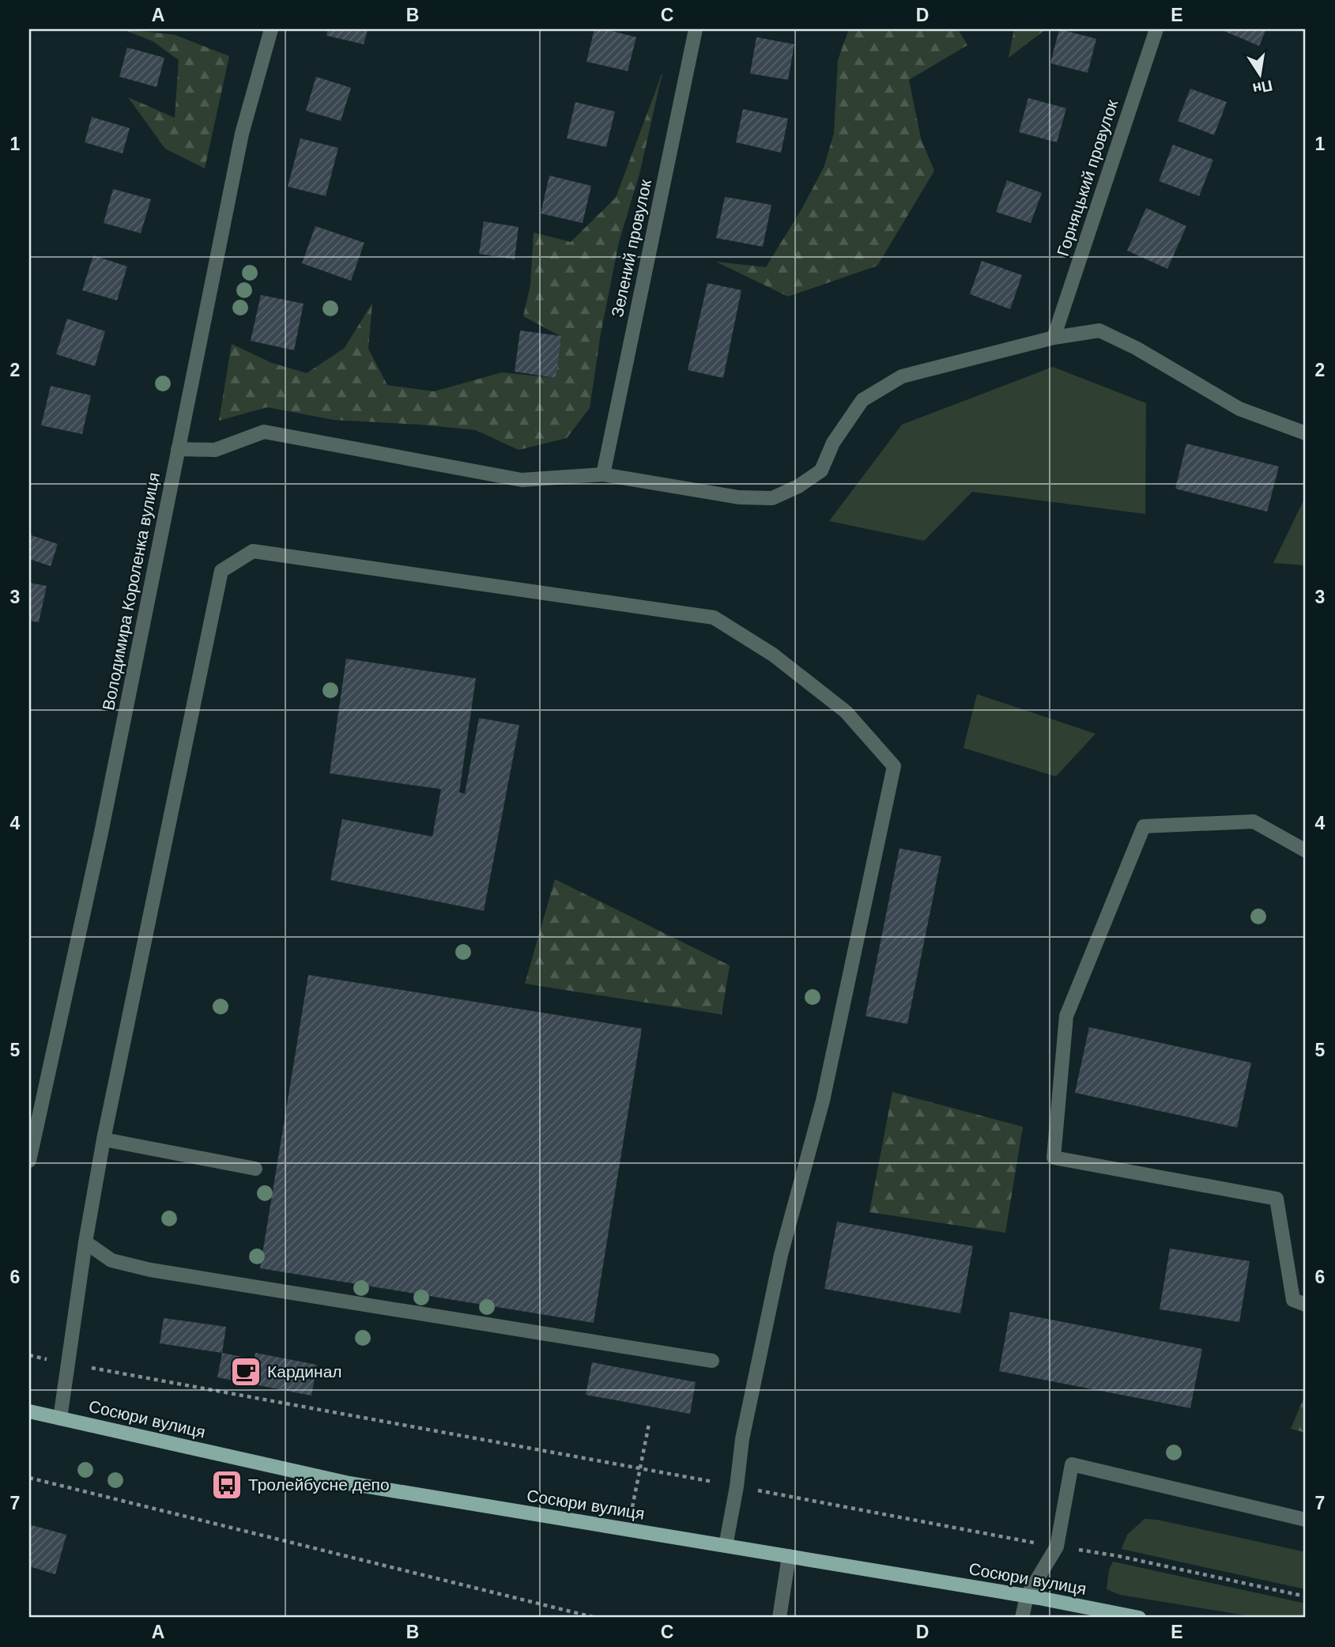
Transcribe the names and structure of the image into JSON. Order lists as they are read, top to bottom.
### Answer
{
  "streets": {
    "main road": ["Сосюри вулиця"],
    "street": ["Горняцький провулок", "Зелений провулок", "Володимира Короленка вулиця"]
  },
  "places": {
    "cafe": ["Кардинал"],
    "bus stop": ["Тролейбусне депо"]
  },
  "north": "bottom",
  "grid": {
    "columns": [
      "A",
      "B",
      "C",
      "D",
      "E"
    ],
    "rows": [
      "1",
      "2",
      "3",
      "4",
      "5",
      "6",
      "7"
    ]
  }
}
